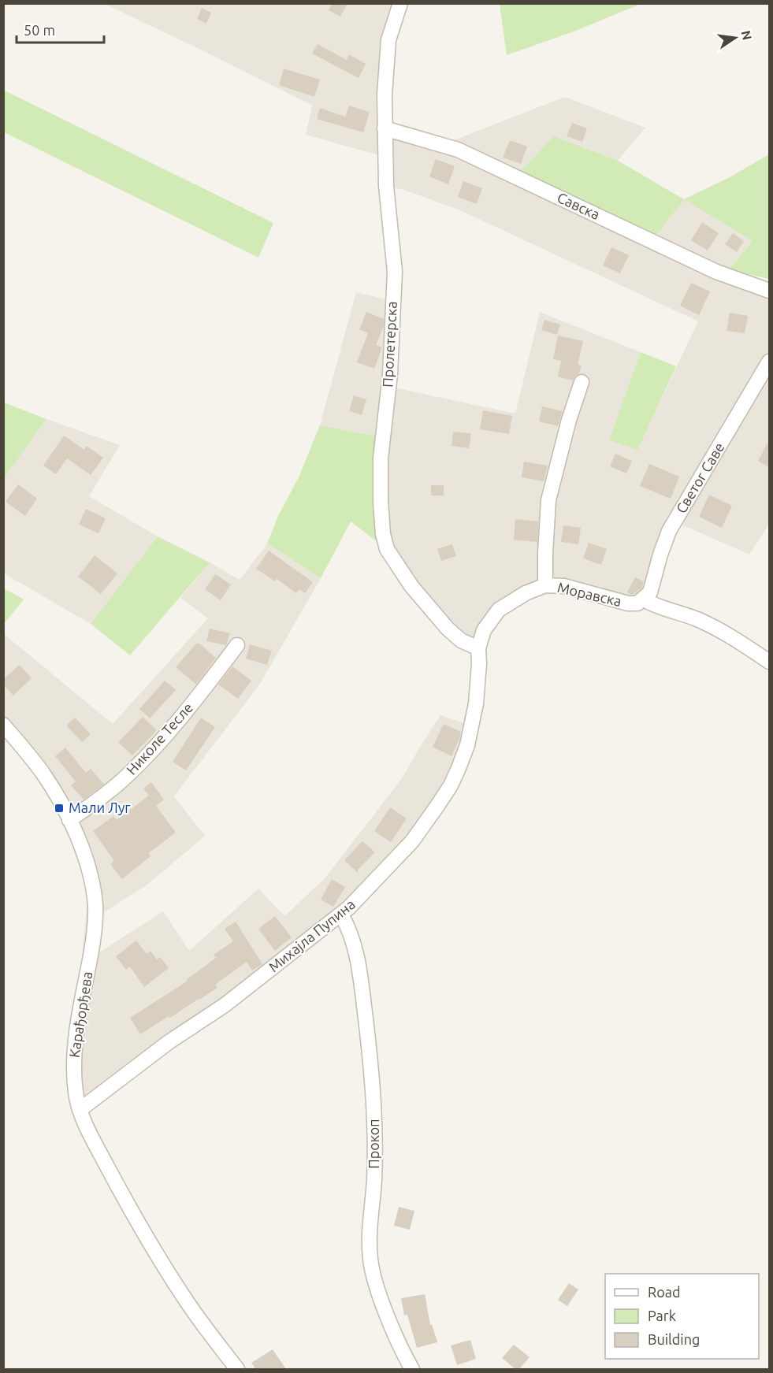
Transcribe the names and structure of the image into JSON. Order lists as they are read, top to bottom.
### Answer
{
  "streets": {
    "street": [
      "Савска",
      "Пролетерска",
      "Светог Саве",
      "Моравска",
      "Николе Тесле",
      "Михајла Пупина",
      "Карађорђева",
      "Прокоп"
    ]
  },
  "crossings": [
    ["Савска", "Пролетерска"],
    ["Пролетерска", "Моравска"],
    ["Пролетерска", "Михајла Пупина"],
    ["Светог Саве", "Моравска"],
    ["Моравска", "Михајла Пупина"],
    ["Николе Тесле", "Карађорђева"],
    ["Михајла Пупина", "Карађорђева"],
    ["Михајла Пупина", "Прокоп"]
  ],
  "places": {
    "transit": ["Мали Луг"]
  },
  "legend": ["Road", "Park", "Building"],
  "scale_bar": "50 m",
  "north": "right"
}
